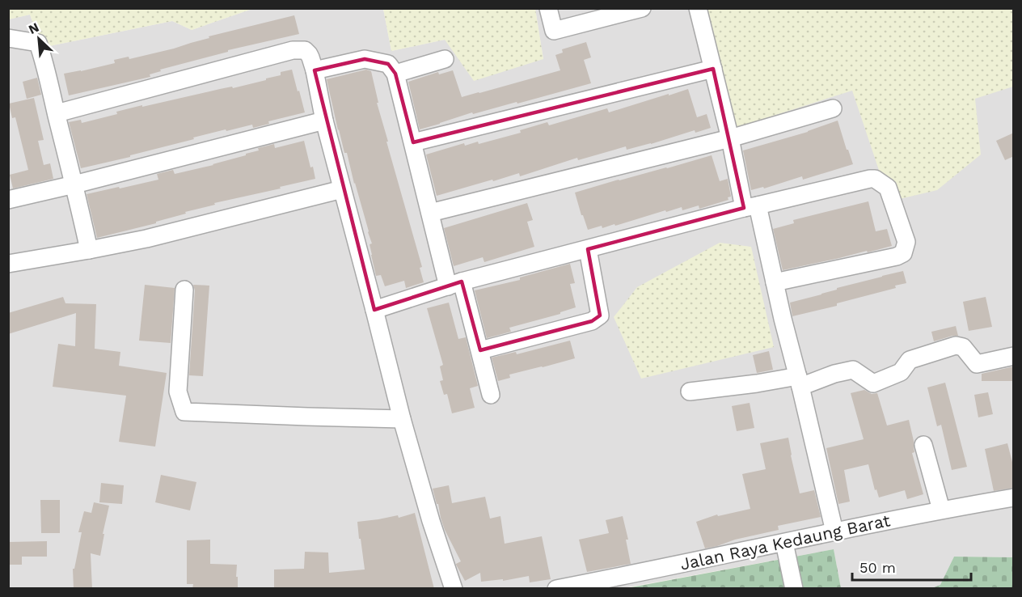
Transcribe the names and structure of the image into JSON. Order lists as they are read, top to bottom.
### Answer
{
  "streets": {
    "street": ["Jalan Raya Kedaung Barat"]
  },
  "scale_bar": "50 m",
  "north": "top left"
}
